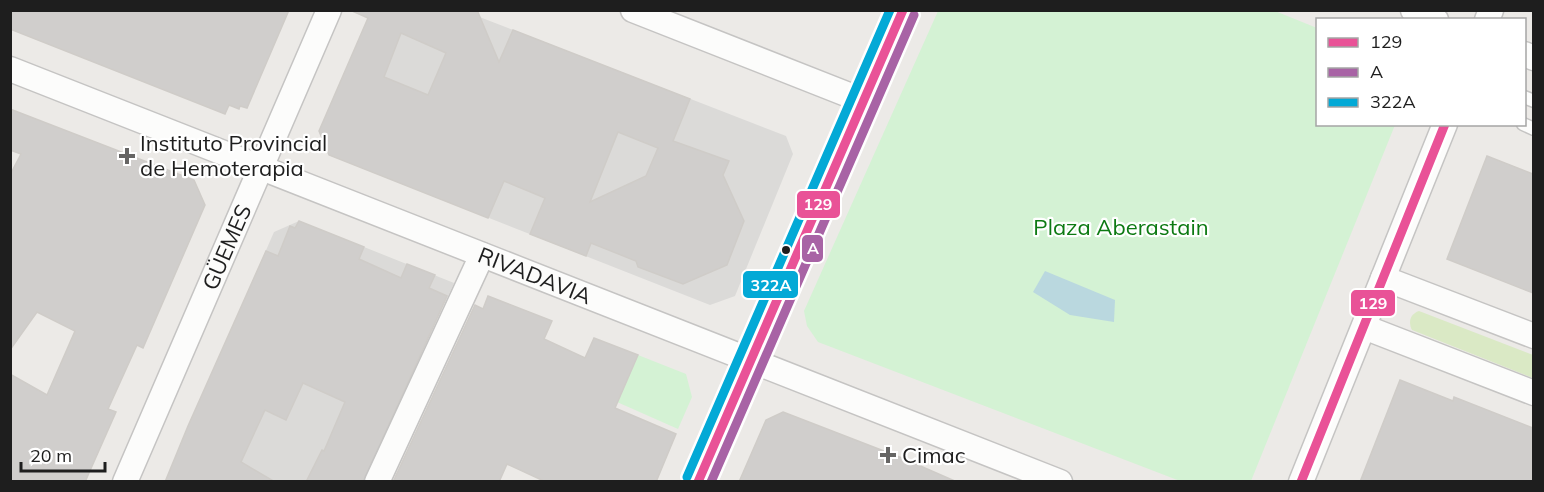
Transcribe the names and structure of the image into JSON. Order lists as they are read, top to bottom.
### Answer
{
  "streets": {
    "street": ["GÜEMES", "RIVADAVIA"]
  },
  "crossings": [
    ["GÜEMES", "RIVADAVIA"]
  ],
  "parks": ["Plaza Aberastain"],
  "places": {
    "health": ["Instituto Provincial de Hemoterapia", "Cimac"]
  },
  "lines": ["transit line 129", "transit line 322A", "transit line A"],
  "legend": ["129", "A", "322A"],
  "scale_bar": "20 m"
}
